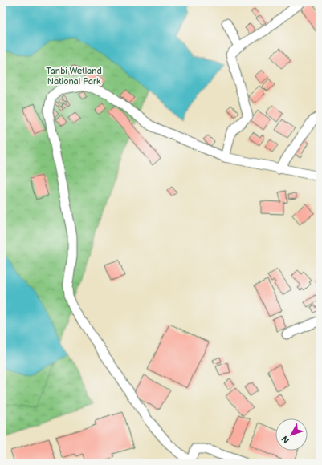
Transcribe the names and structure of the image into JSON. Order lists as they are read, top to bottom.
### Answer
{
  "parks": ["Tanbi Wetland National Park"],
  "north": "bottom left"
}
